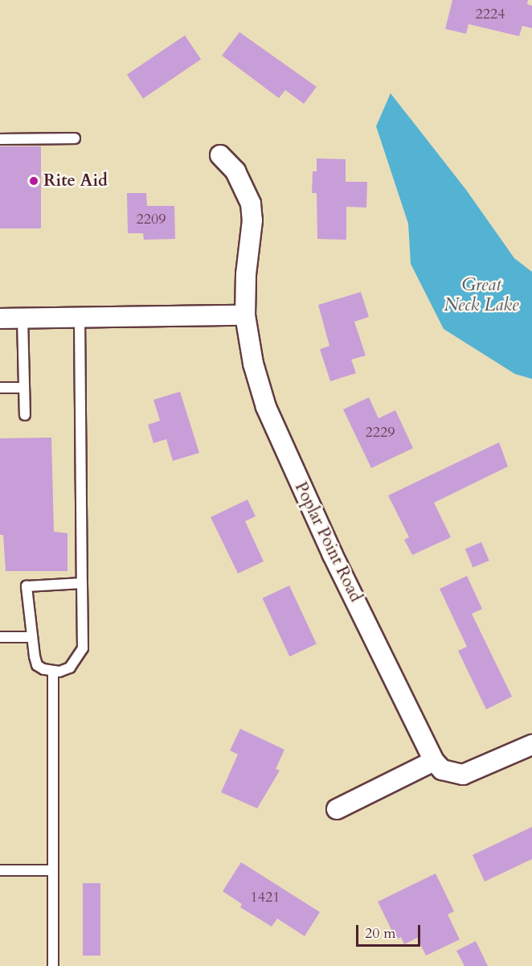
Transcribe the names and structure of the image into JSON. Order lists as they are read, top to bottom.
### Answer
{
  "streets": {
    "street": ["Poplar Point Road"]
  },
  "water": ["Great Neck Lake"],
  "places": ["Rite Aid"],
  "house_numbers": [
    "2224",
    "2209",
    "2229",
    "1421"
  ],
  "scale_bar": "20 m"
}
